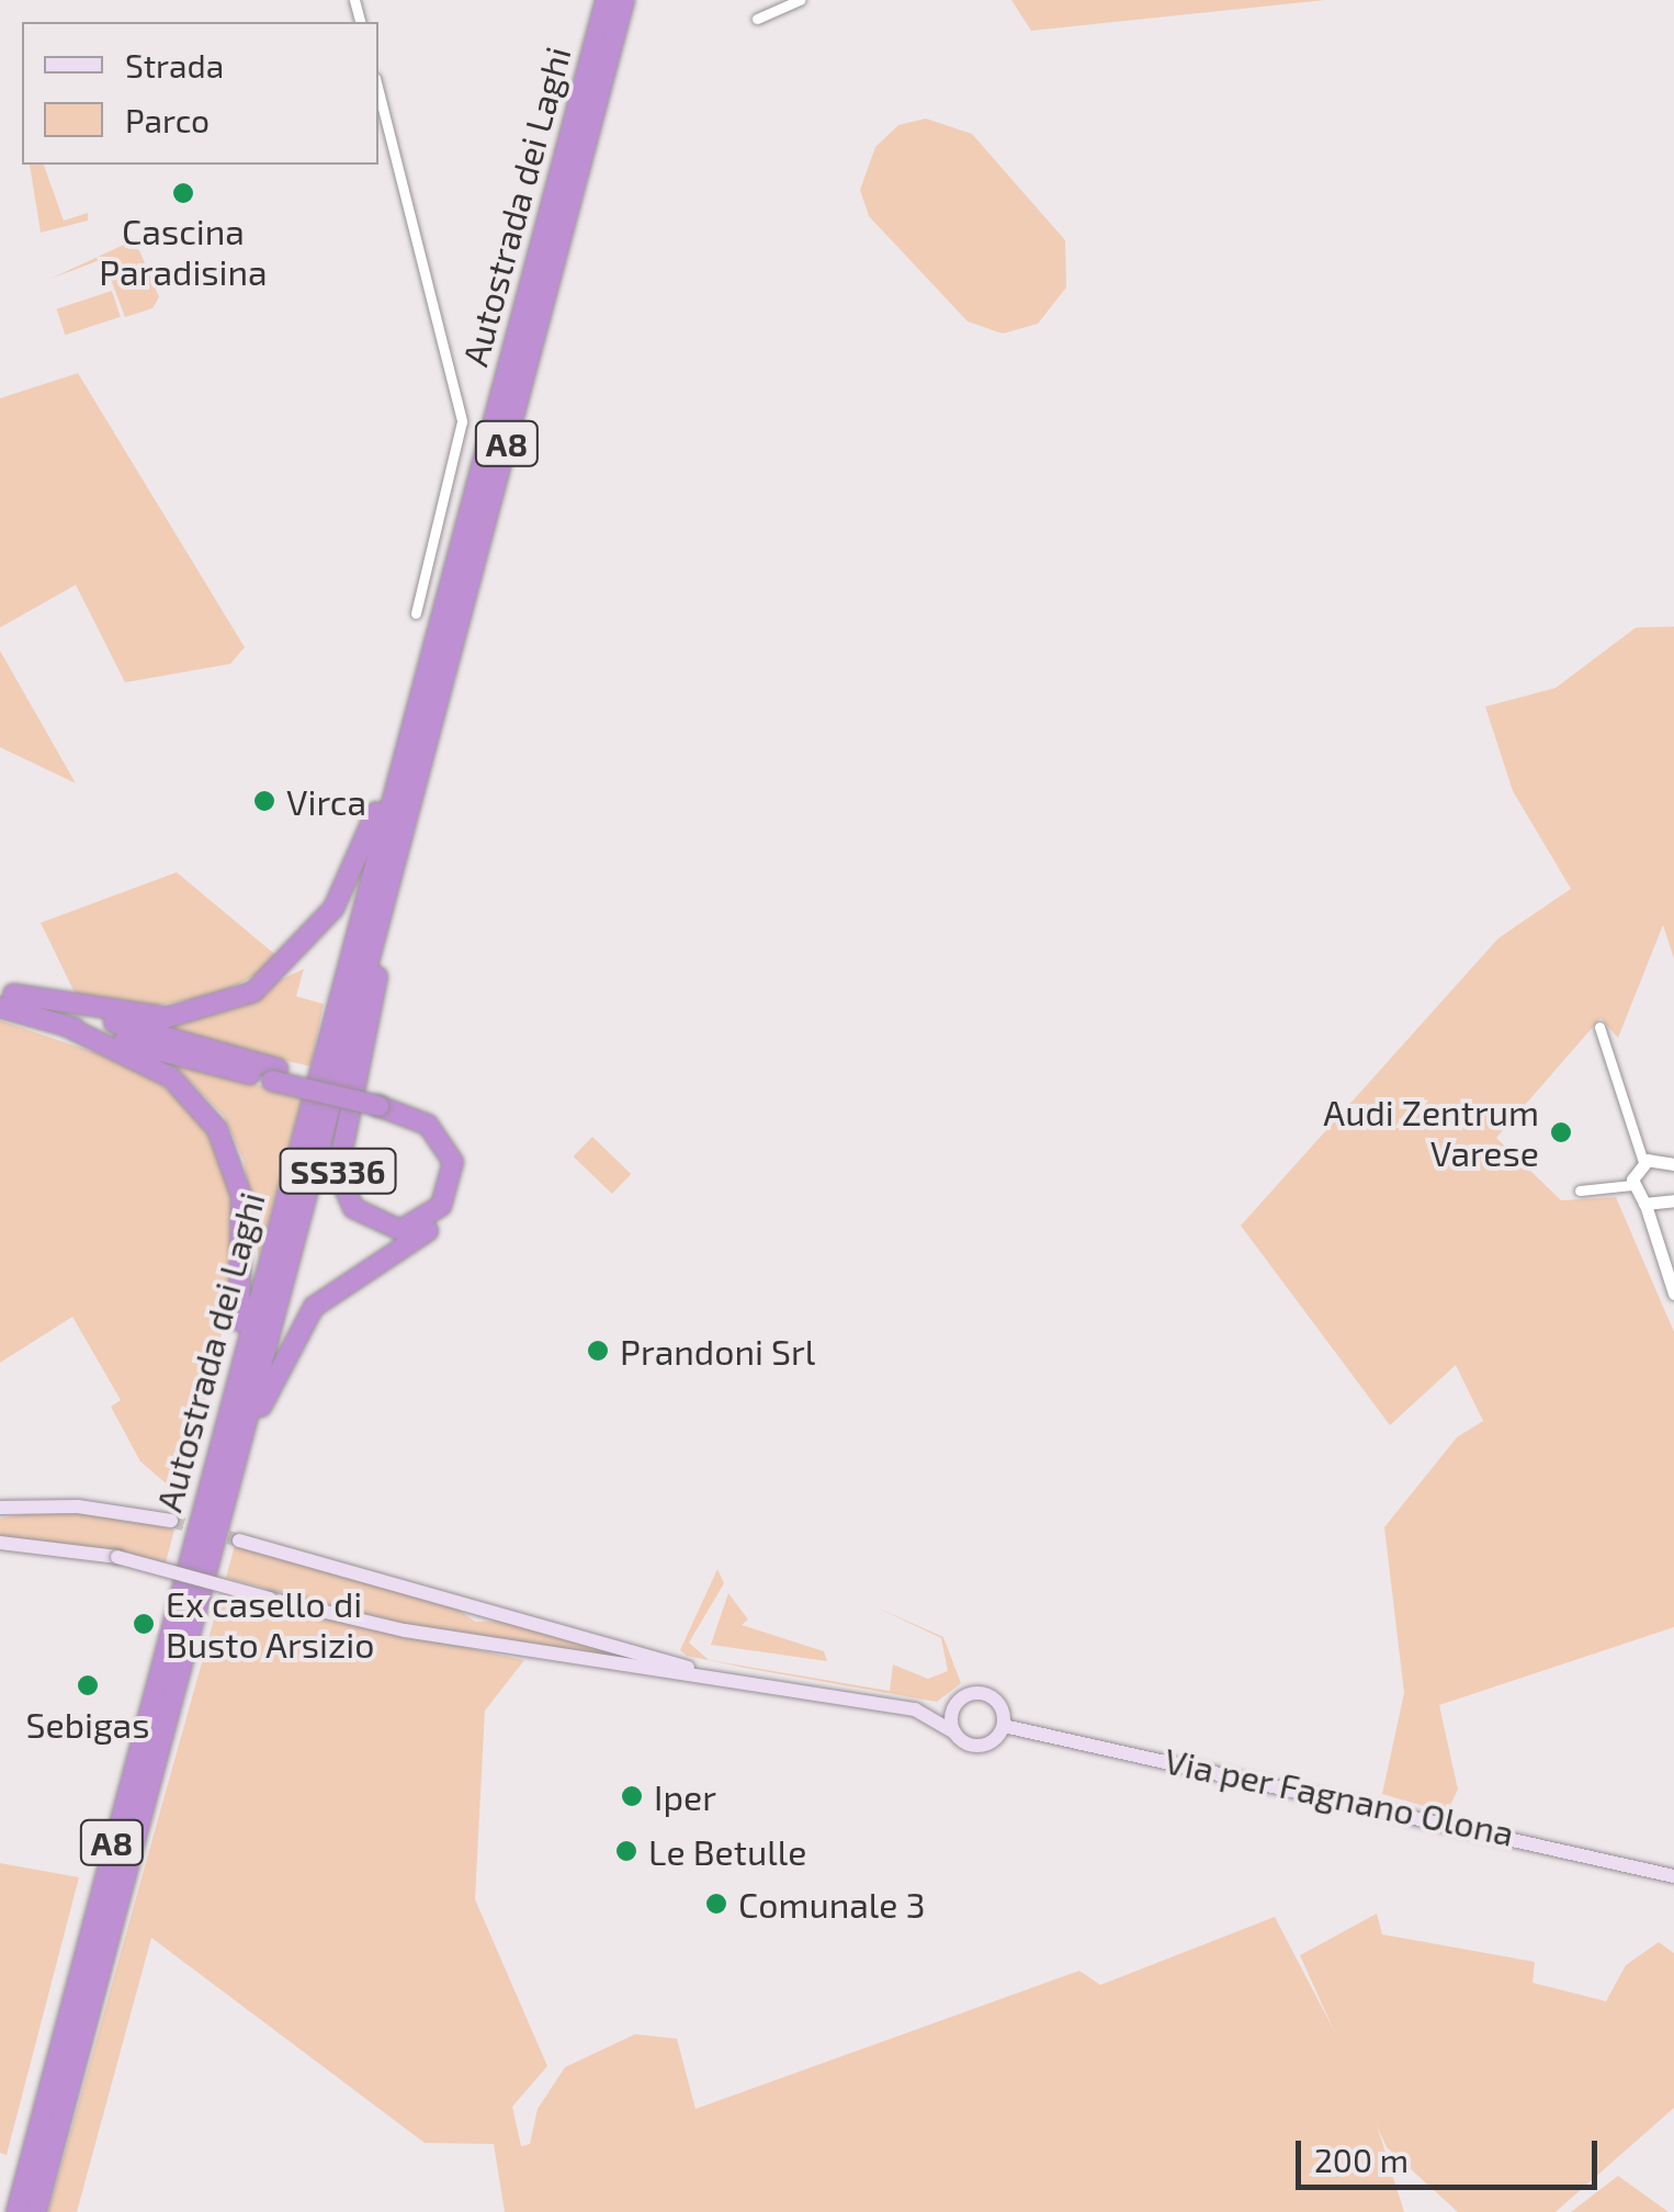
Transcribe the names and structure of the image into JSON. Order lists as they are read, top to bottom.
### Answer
{
  "streets": {
    "highway": ["Autostrada dei Laghi", "A8", "SS336"],
    "main road": ["Via per Fagnano Olona"]
  },
  "crossings": [
    ["Autostrada dei Laghi", "SS336"]
  ],
  "places": [
    "Cascina Paradisina",
    "Virca",
    "Audi Zentrum Varese",
    "Prandoni Srl",
    "Ex casello di Busto Arsizio",
    "Sebigas",
    "Iper",
    "Le Betulle",
    "Comunale 3"
  ],
  "legend": ["Strada", "Parco"],
  "scale_bar": "200 m"
}
